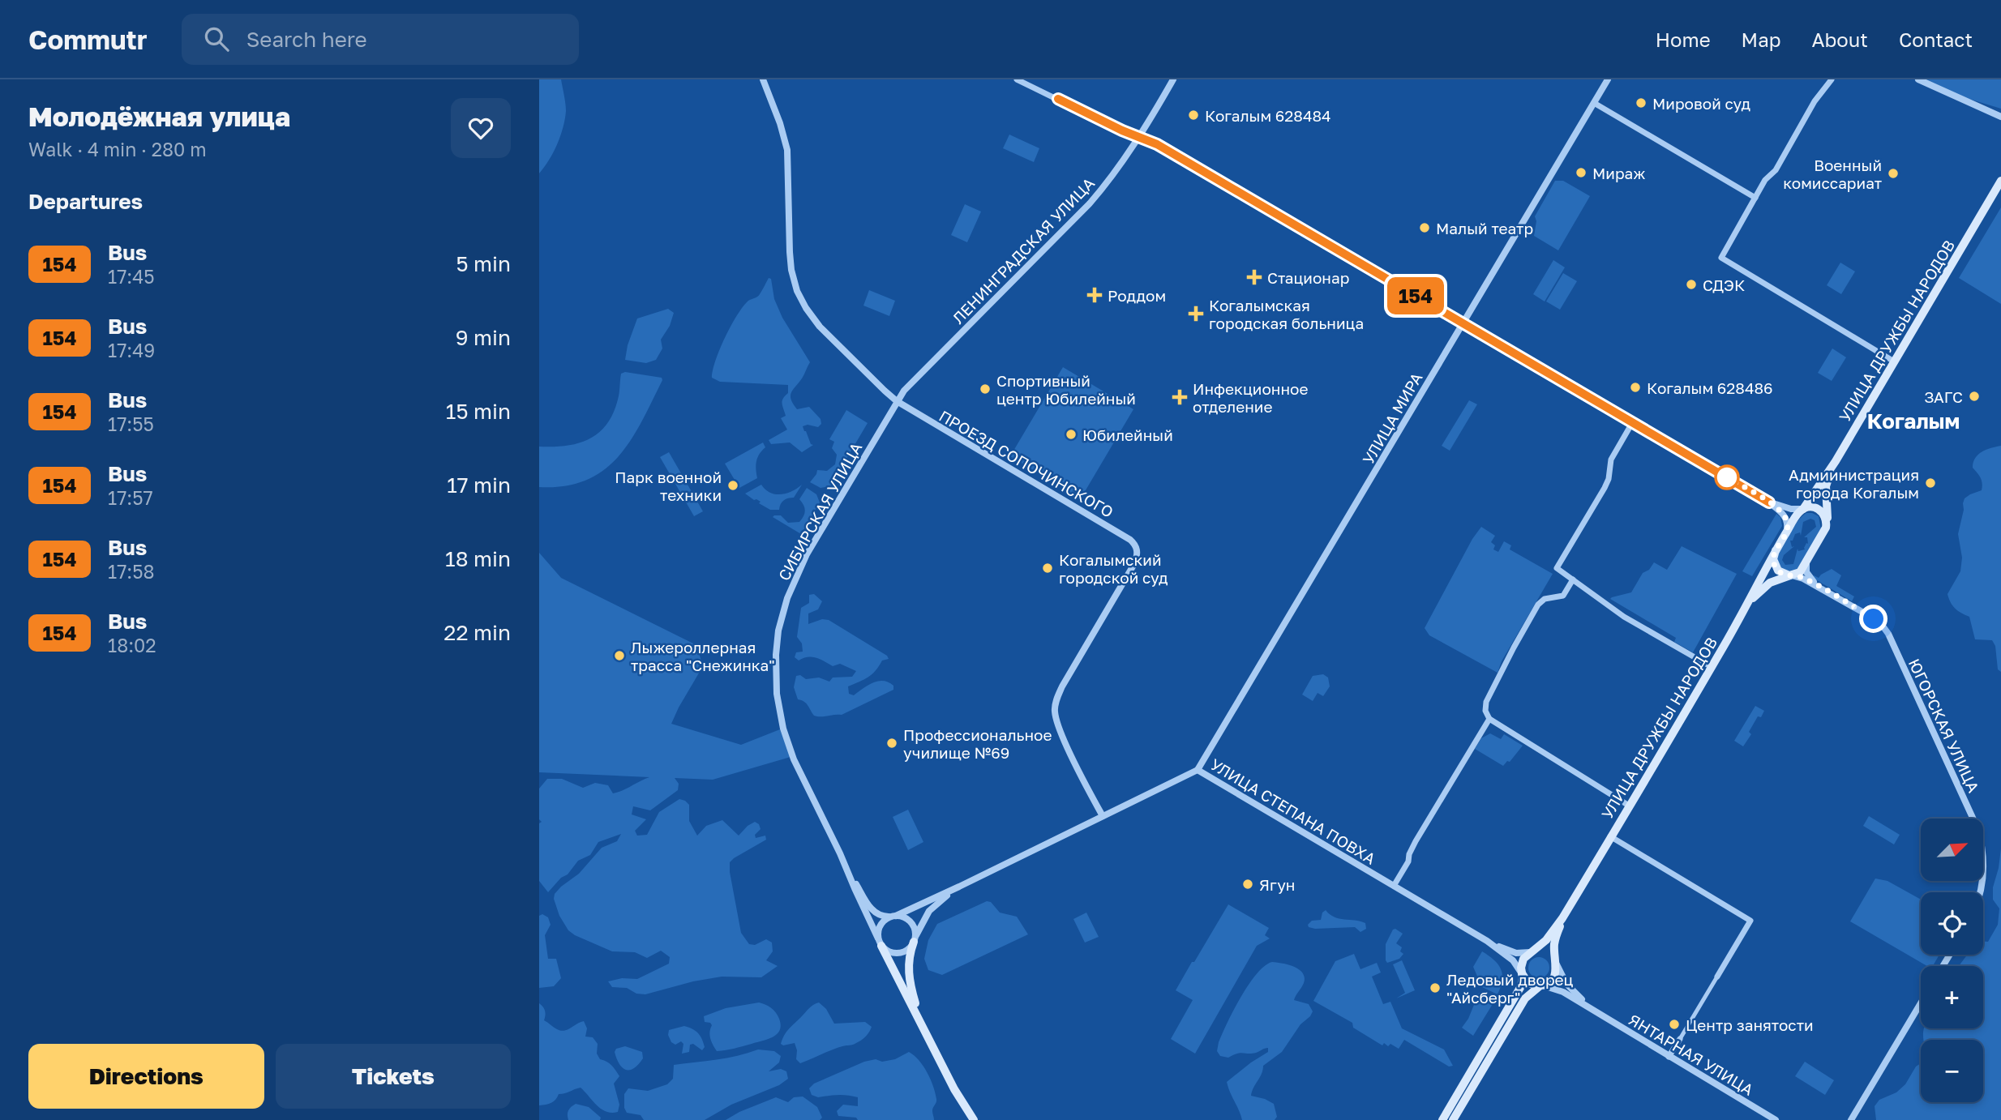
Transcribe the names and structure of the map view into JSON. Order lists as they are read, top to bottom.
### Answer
{
  "streets": {
    "main road": ["УЛИЦА ДРУЖБЫ НАРОДОВ"],
    "street": [
      "ЛЕНИНГРАДСКАЯ УЛИЦА",
      "УЛИЦА МИРА",
      "ПРОЕЗД СОПОЧИНСКОГО",
      "СИБИРСКАЯ УЛИЦА",
      "ЮГОРСКАЯ УЛИЦА",
      "УЛИЦА СТЕПАНА ПОВХА",
      "ЯНТАРНАЯ УЛИЦА"
    ]
  },
  "crossings": [
    ["ЛЕНИНГРАДСКАЯ УЛИЦА", "ПРОЕЗД СОПОЧИНСКОГО"],
    ["ЛЕНИНГРАДСКАЯ УЛИЦА", "СИБИРСКАЯ УЛИЦА"],
    ["УЛИЦА МИРА", "УЛИЦА СТЕПАНА ПОВХА"],
    ["ПРОЕЗД СОПОЧИНСКОГО", "СИБИРСКАЯ УЛИЦА"],
    ["ПРОЕЗД СОПОЧИНСКОГО", "УЛИЦА СТЕПАНА ПОВХА"],
    ["СИБИРСКАЯ УЛИЦА", "УЛИЦА СТЕПАНА ПОВХА"]
  ],
  "districts": ["Когалым"],
  "places": {
    "other": [
      "Мировой суд",
      "Когалым 628484",
      "Мираж",
      "Военный комиссариат",
      "Малый театр",
      "СДЭК",
      "Когалым 628486",
      "Спортивный центр Юбилейный",
      "ЗАГС",
      "Юбилейный",
      "Адмиинистрация города Когалым",
      "Парк военной техники",
      "Когалымский городской суд",
      "Лыжероллерная трасса \"Снежинка\"",
      "Профессиональное училище №69",
      "Ягун",
      "Ледовый дворец \"Айсберг\"",
      "Центр занятости"
    ],
    "health": [
      "Стационар",
      "Роддом",
      "Когалымская городская больница",
      "Инфекционное отделение"
    ]
  },
  "lines": ["bus line 154"],
  "north": "top right",
  "page": {
    "header": "Commutr",
    "search": "Search here",
    "nav": [
      "Home",
      "Map",
      "About",
      "Contact"
    ],
    "heading": [
      ["Молодёжная улица", "Walk · 4 min · 280 m"],
      "Departures"
    ],
    "on_map": "154",
    "list": [
      {
        "mark": "154",
        "name": "Bus",
        "note": "17:45",
        "value": "5 min"
      },
      {
        "mark": "154",
        "name": "Bus",
        "note": "17:49",
        "value": "9 min"
      },
      {
        "mark": "154",
        "name": "Bus",
        "note": "17:55",
        "value": "15 min"
      },
      {
        "mark": "154",
        "name": "Bus",
        "note": "17:57",
        "value": "17 min"
      },
      {
        "mark": "154",
        "name": "Bus",
        "note": "17:58",
        "value": "18 min"
      },
      {
        "mark": "154",
        "name": "Bus",
        "note": "18:02",
        "value": "22 min"
      }
    ],
    "map_buttons": ["+", "−"],
    "buttons": ["Directions", "Tickets"]
  }
}
